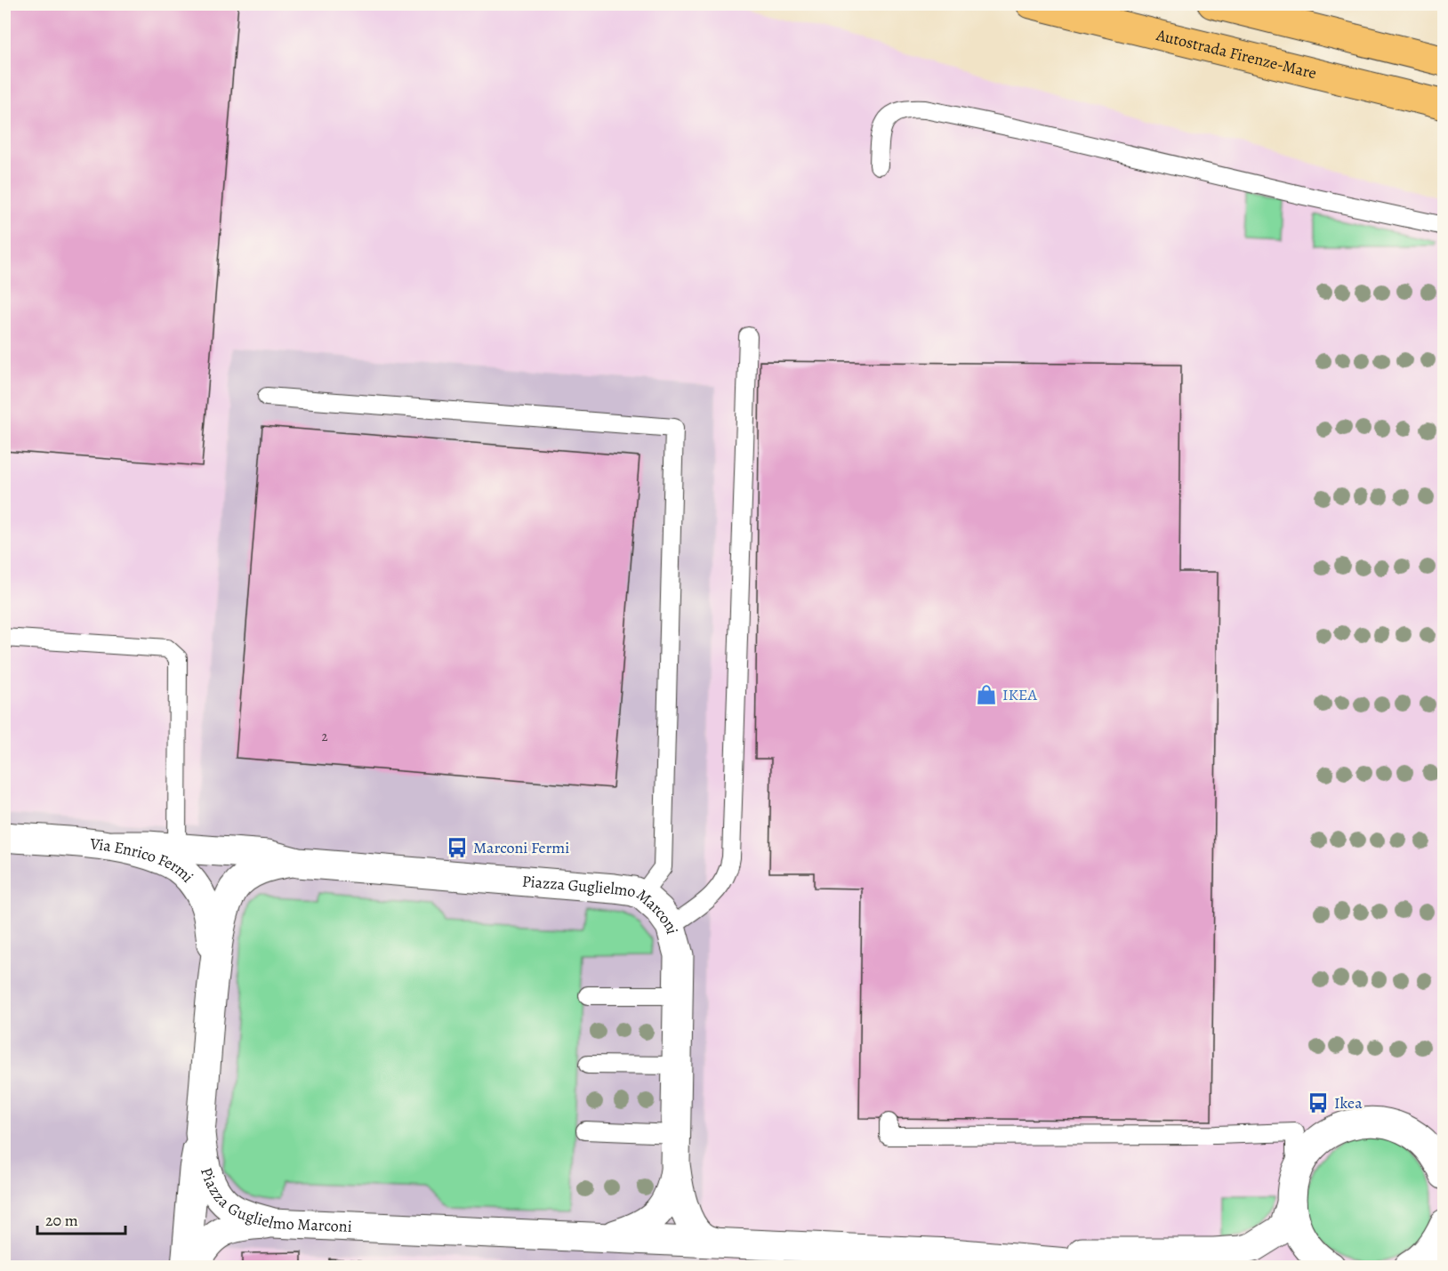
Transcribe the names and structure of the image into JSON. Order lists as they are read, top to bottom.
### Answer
{
  "streets": {
    "highway": ["Autostrada Firenze-Mare"],
    "street": ["Via Enrico Fermi", "Piazza Guglielmo Marconi"]
  },
  "crossings": [
    ["Via Enrico Fermi", "Piazza Guglielmo Marconi"]
  ],
  "places": {
    "shop": ["IKEA"],
    "bus stop": ["Marconi Fermi", "Ikea"]
  },
  "house_numbers": ["2"],
  "scale_bar": "20 m"
}
